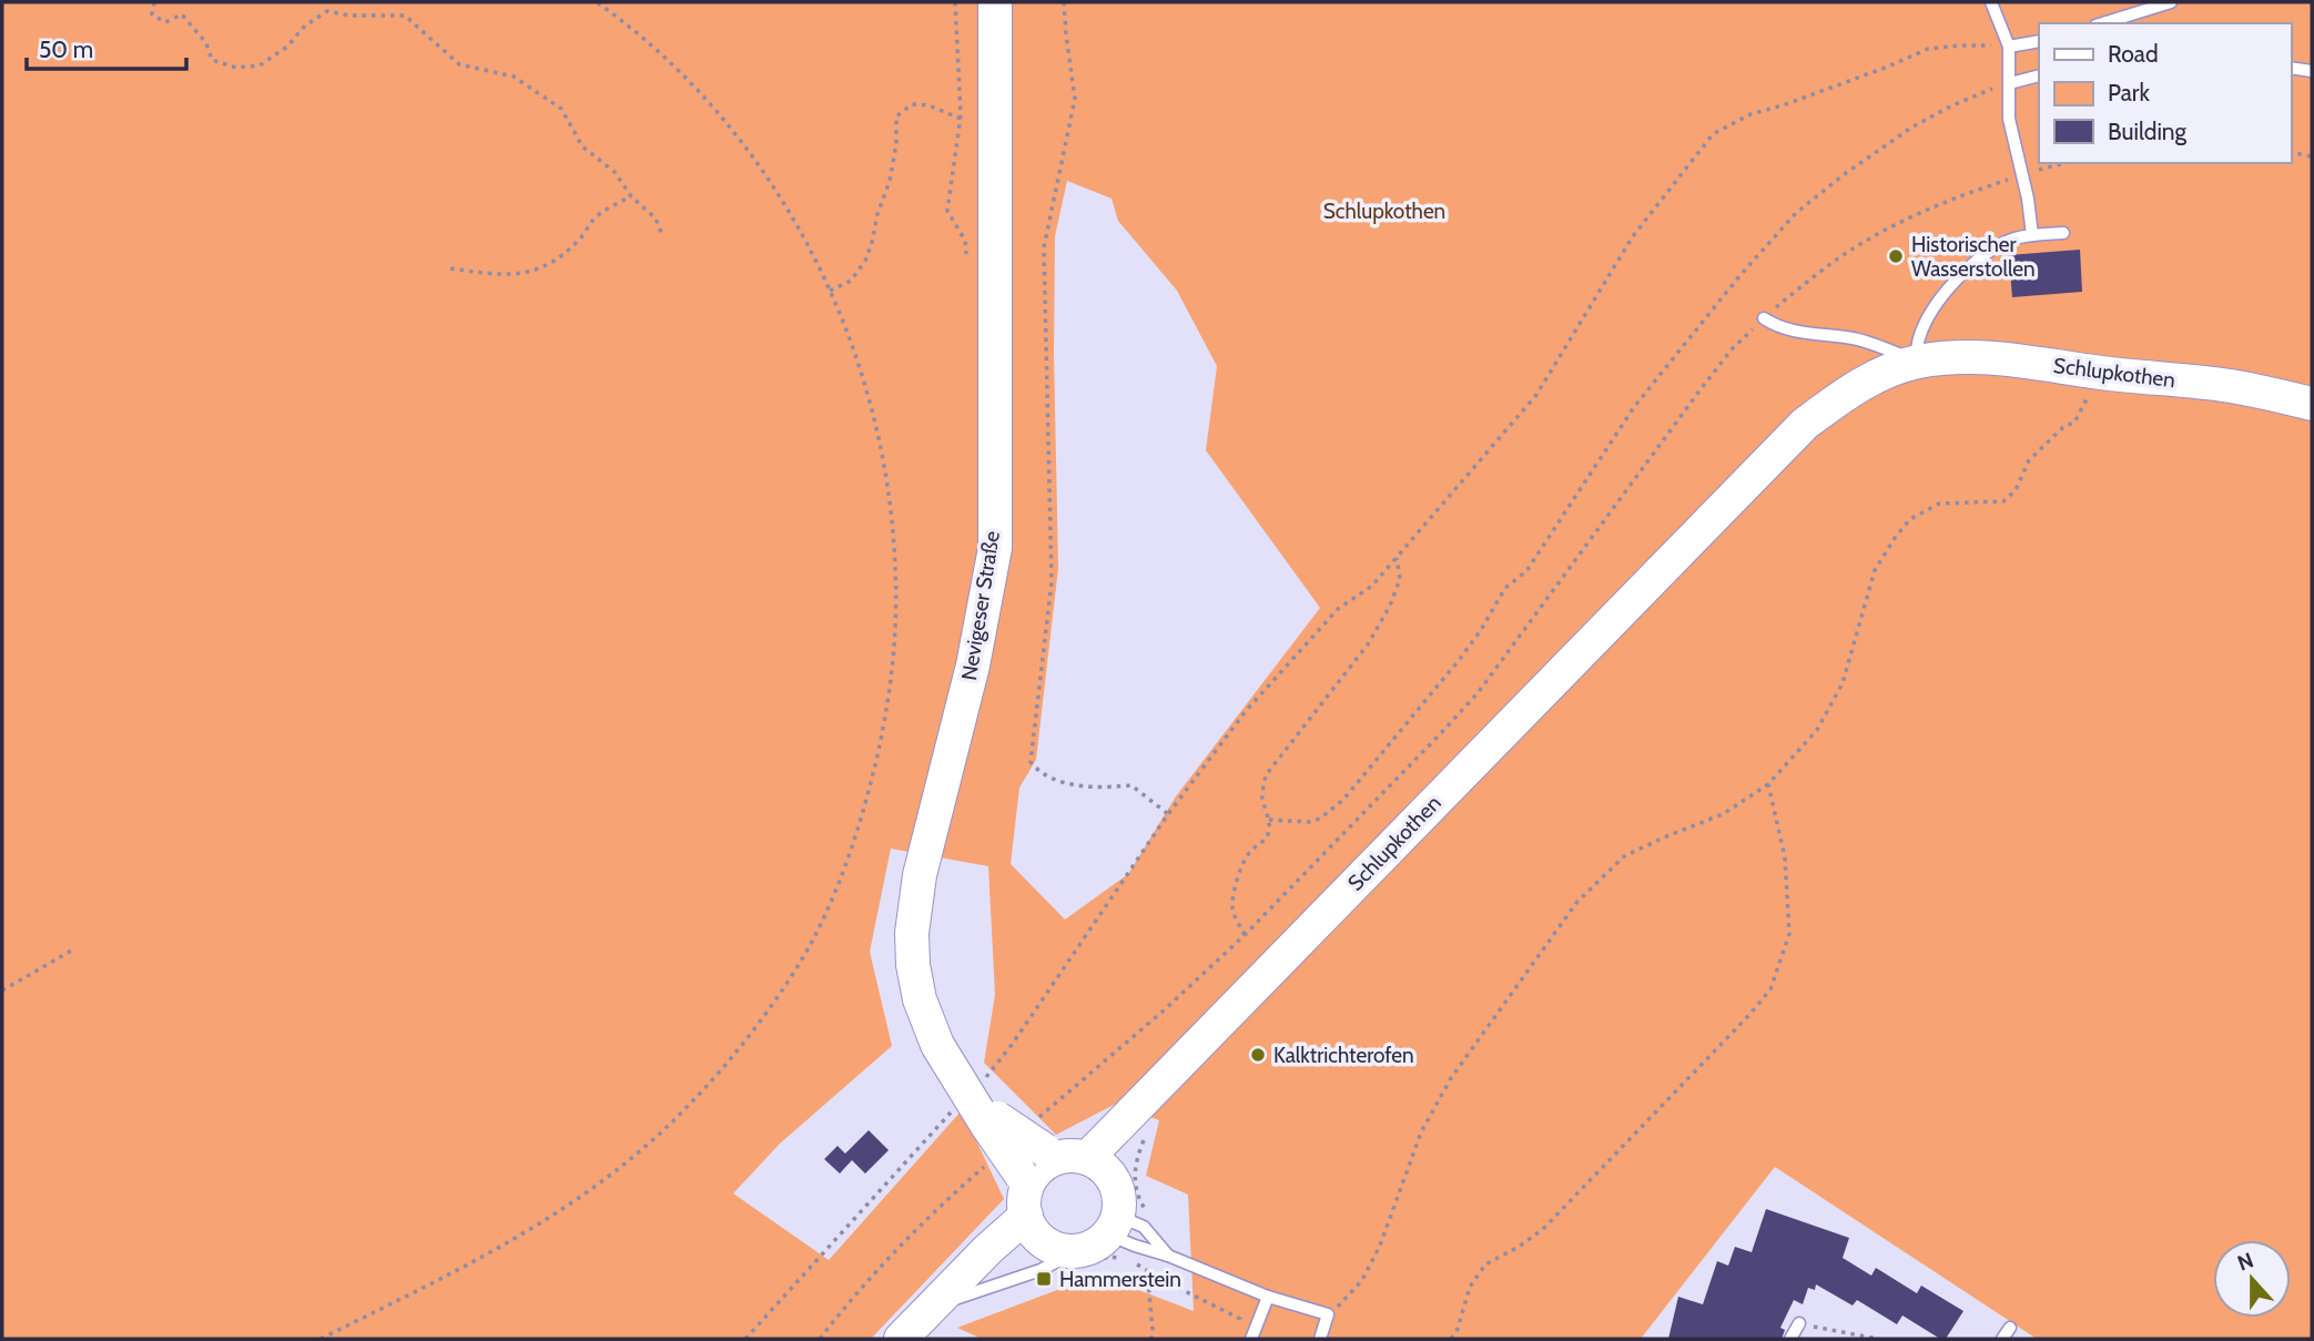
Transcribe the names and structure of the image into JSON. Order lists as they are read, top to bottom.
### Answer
{
  "streets": {
    "main road": ["Schlupkothen", "Nevigeser Straße"]
  },
  "crossings": [
    ["Schlupkothen", "Nevigeser Straße"]
  ],
  "parks": ["Schlupkothen"],
  "places": {
    "other": ["Historischer Wasserstollen", "Kalktrichterofen"],
    "transit": ["Hammerstein"]
  },
  "legend": ["Road", "Park", "Building"],
  "scale_bar": "50 m",
  "north": "top"
}
